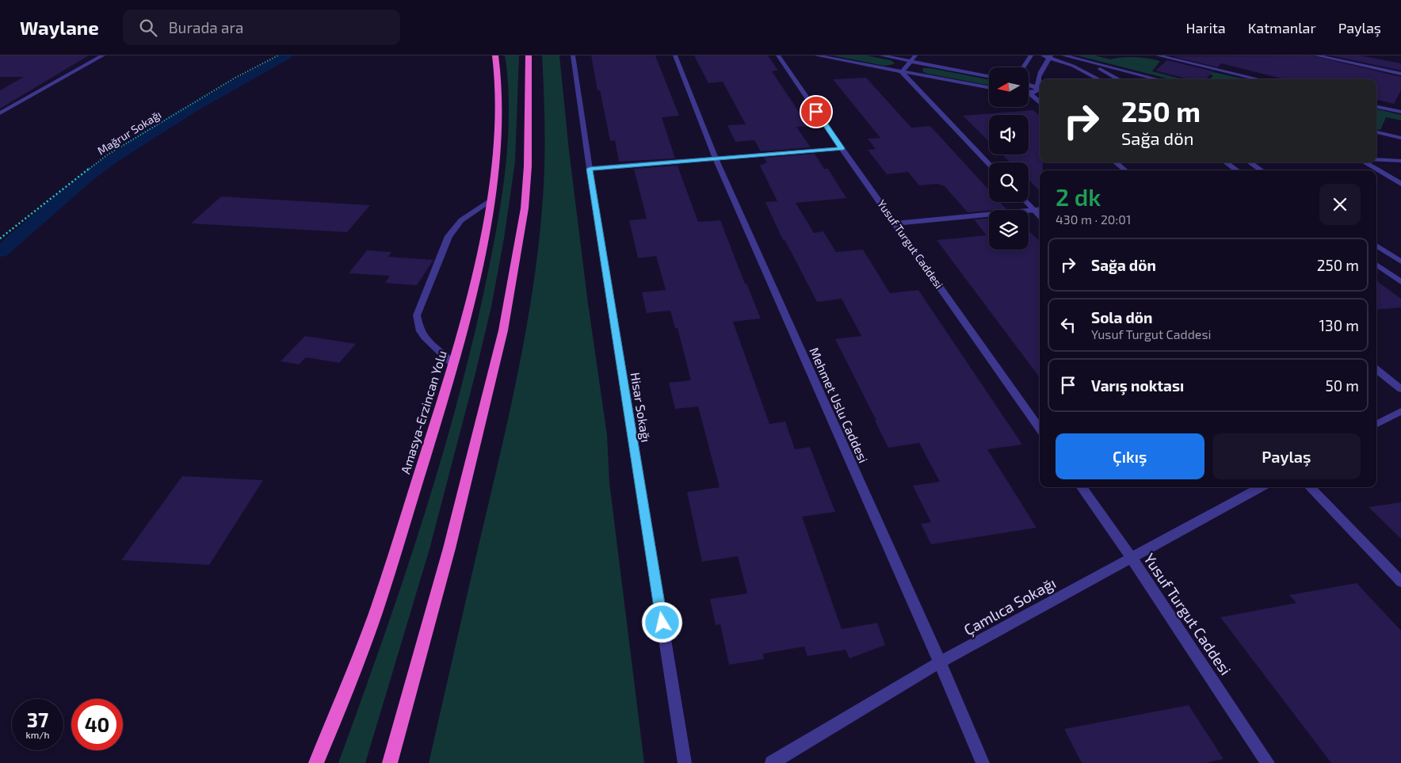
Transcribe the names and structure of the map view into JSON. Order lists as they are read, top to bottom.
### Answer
{
  "streets": {
    "highway": ["Amasya-Erzincan Yolu"],
    "street": [
      "Yusuf Turgut Caddesi",
      "Mehmet Uslu Caddesi",
      "Hisar Sokağı",
      "Çamlıca Sokağı"
    ],
    "path": ["Mağrur Sokağı"]
  },
  "crossings": [
    ["Yusuf Turgut Caddesi", "Çamlıca Sokağı"],
    ["Mehmet Uslu Caddesi", "Çamlıca Sokağı"]
  ],
  "north": "left",
  "page": {
    "header": "Waylane",
    "search": "Burada ara",
    "nav": ["Harita", "Katmanlar", "Paylaş"],
    "turn": ["250 m", "Sağa dön"],
    "heading": ["2 dk", "430 m · 20:01"],
    "list": [
      {
        "name": "Sağa dön",
        "value": "250 m"
      },
      {
        "name": "Sola dön",
        "note": "Yusuf Turgut Caddesi",
        "value": "130 m"
      },
      {
        "name": "Varış noktası",
        "value": "50 m"
      }
    ],
    "buttons": ["Çıkış", "Paylaş"],
    "speed": "37 km/h",
    "limit": "40"
  }
}
